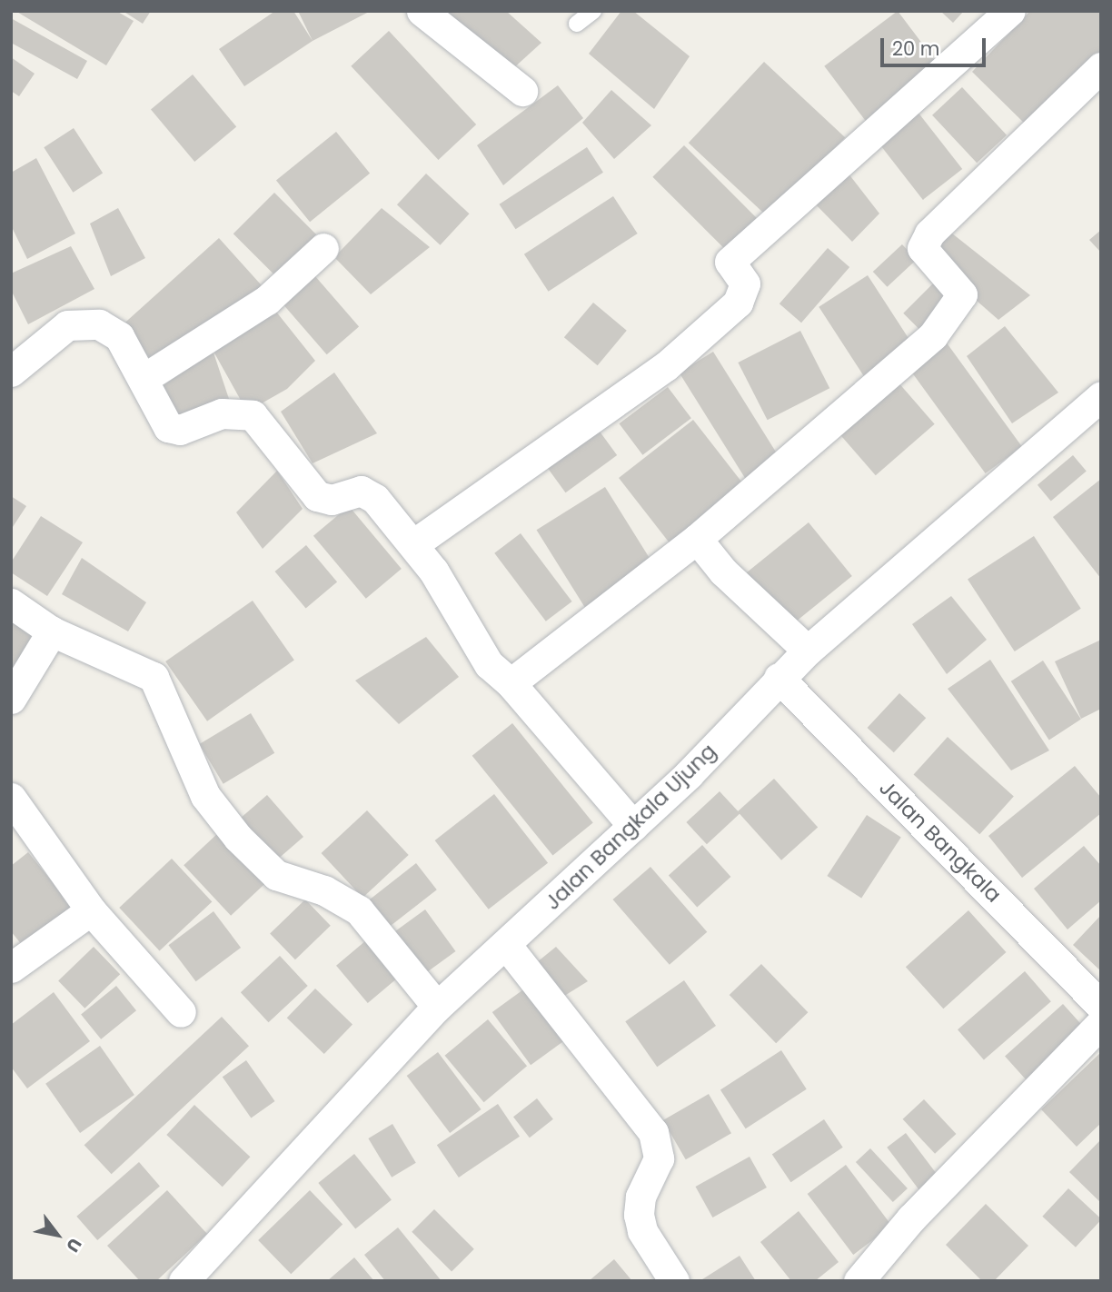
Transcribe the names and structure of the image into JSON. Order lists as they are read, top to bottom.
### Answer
{
  "streets": {
    "street": ["Jalan Bangkala Ujung", "Jalan Bangkala"]
  },
  "crossings": [
    ["Jalan Bangkala Ujung", "Jalan Bangkala"]
  ],
  "scale_bar": "20 m",
  "north": "bottom right"
}
